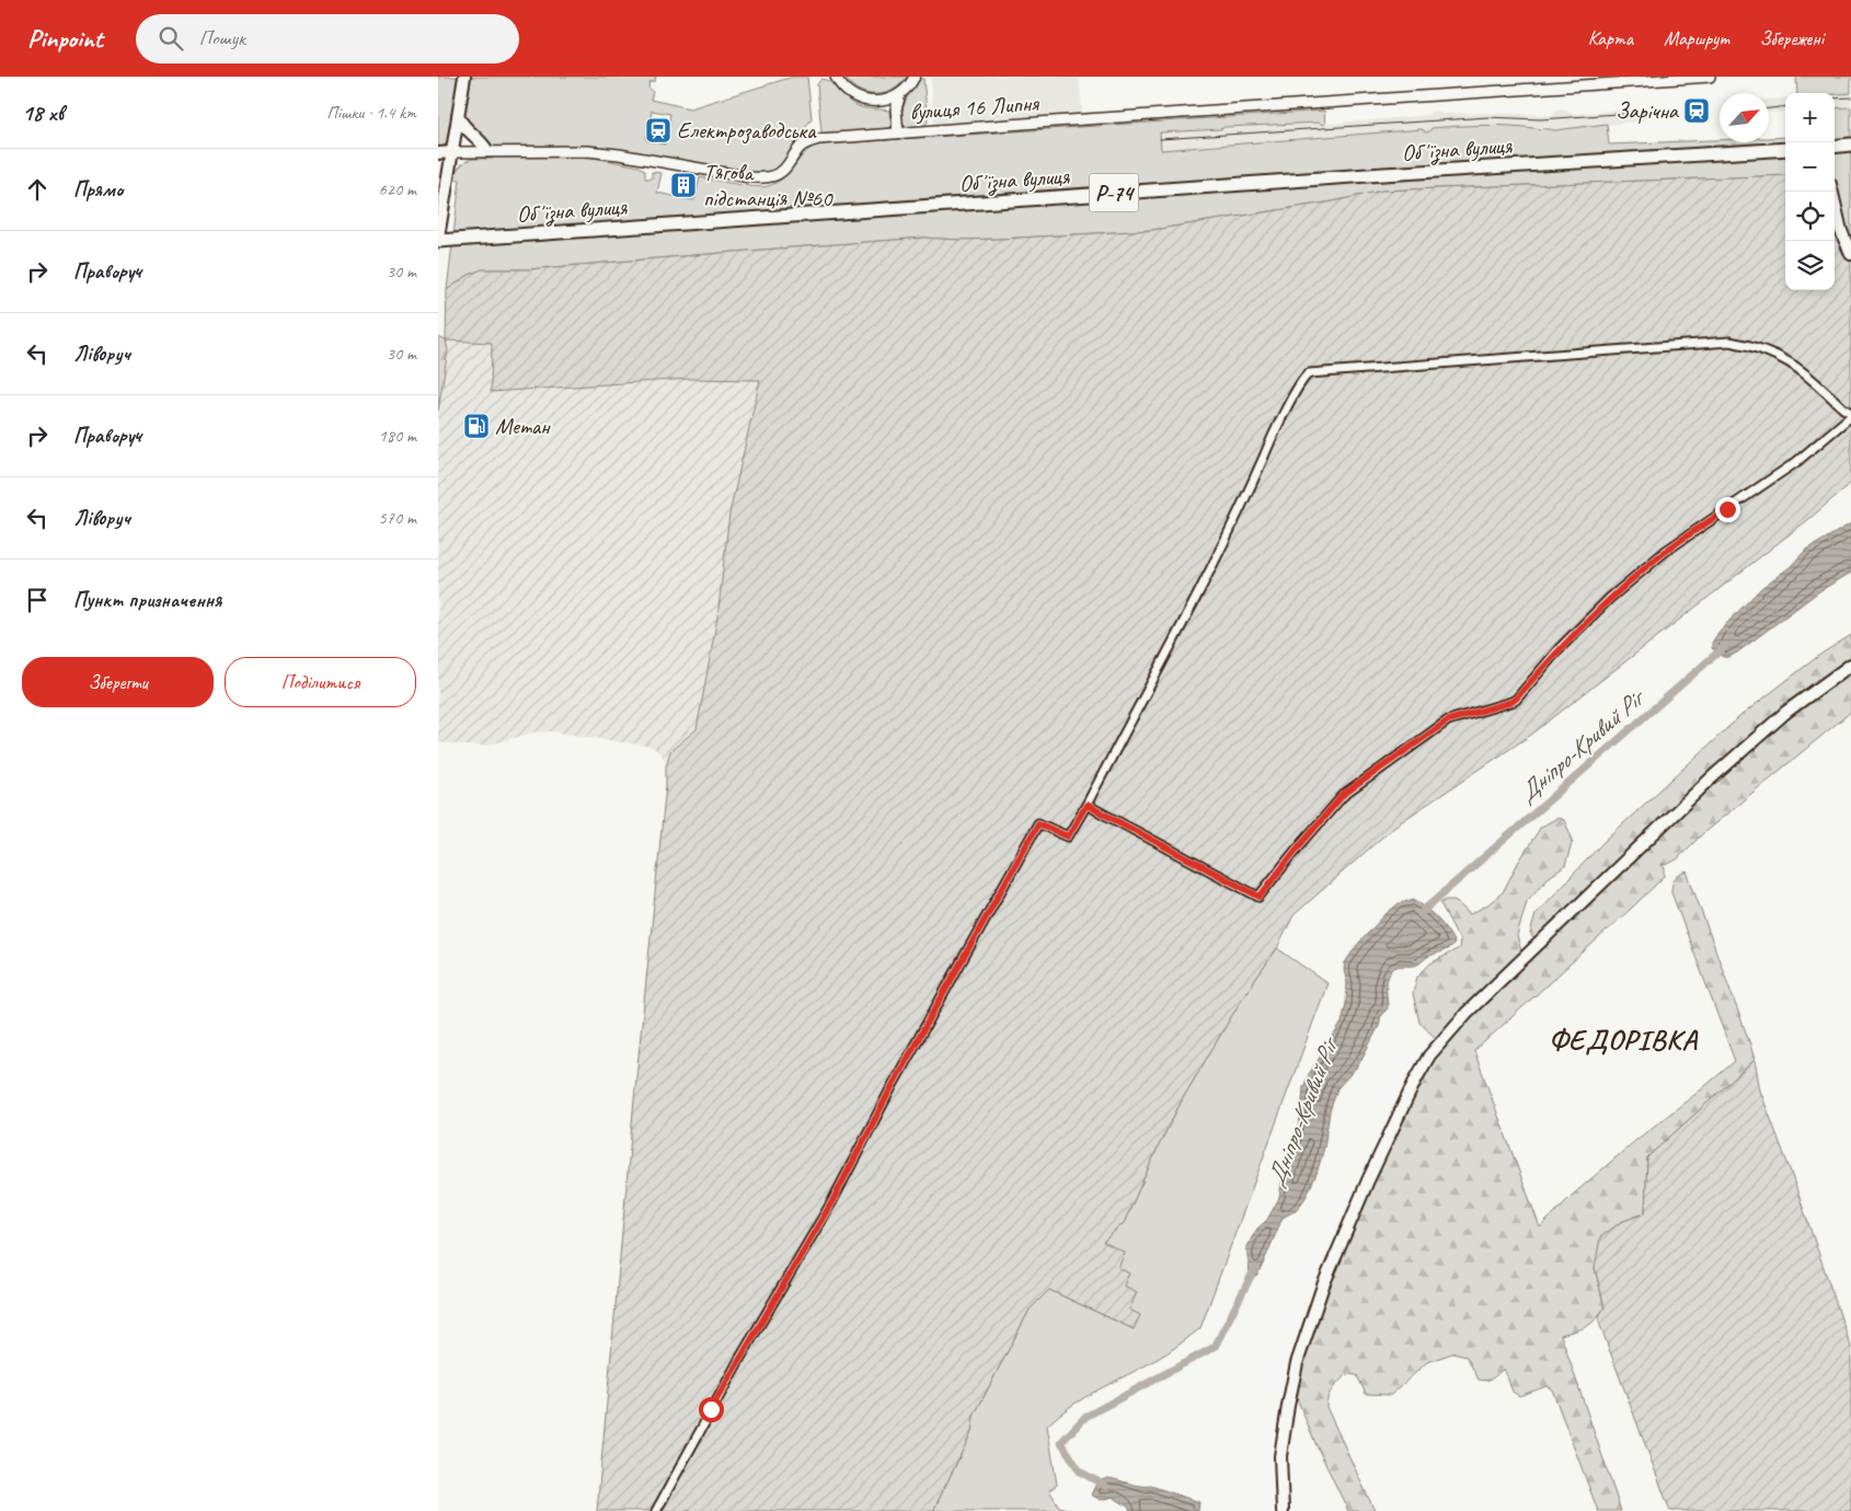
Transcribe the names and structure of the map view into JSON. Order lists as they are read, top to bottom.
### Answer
{
  "streets": {
    "main road": ["Обʼїзна вулиця", "Р-74"],
    "street": ["вулиця 16 Липня"]
  },
  "districts": ["ФЕДОРІВКА"],
  "water": ["Дніпро-Кривий Ріг"],
  "places": {
    "station": ["Зарічна", "Електрозаводська"],
    "building": ["Тягова підстанція №60"],
    "fuel station": ["Метан"]
  },
  "north": "top right",
  "page": {
    "header": "Pinpoint",
    "search": "Пошук",
    "nav": ["Карта", "Маршрут", "Збережені"],
    "heading": ["18 хв", "Пішки · 1.4 km"],
    "map_buttons": ["+", "−"],
    "list": [
      ["Прямо", "620 m"],
      ["Праворуч", "30 m"],
      ["Ліворуч", "30 m"],
      ["Праворуч", "180 m"],
      ["Ліворуч", "570 m"],
      "Пункт призначення"
    ],
    "buttons": ["Зберегти", "Поділитися"]
  }
}
